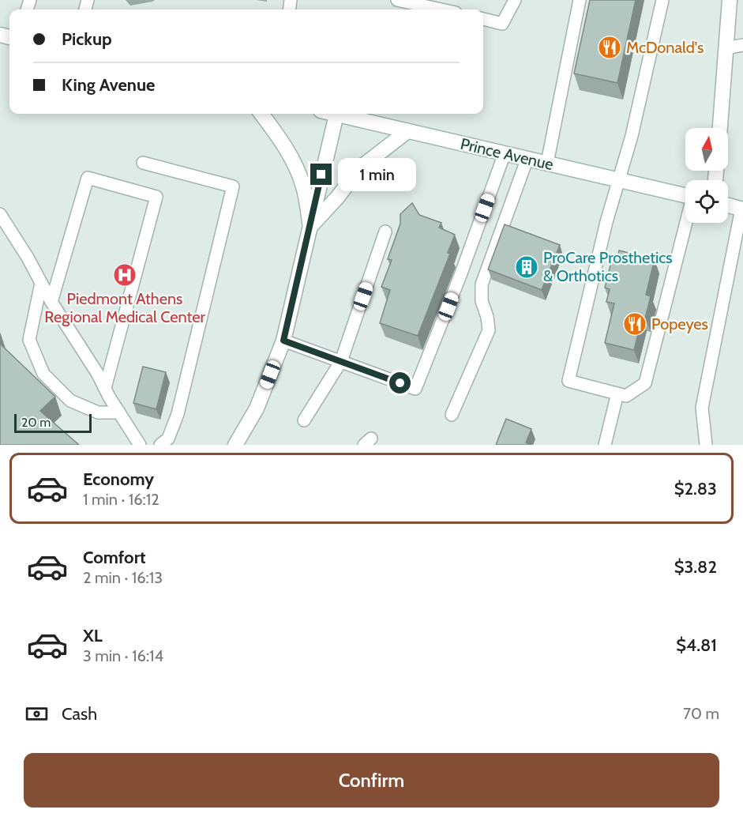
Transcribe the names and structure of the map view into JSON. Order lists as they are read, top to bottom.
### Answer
{
  "streets": {
    "main road": ["Prince Avenue"]
  },
  "places": {
    "restaurant": ["McDonald's", "Popeyes"],
    "building": ["ProCare Prosthetics & Orthotics"],
    "hospital": ["Piedmont Athens Regional Medical Center"]
  },
  "scale_bar": "20 m",
  "north": "top",
  "page": {
    "banner": ["Pickup", "King Avenue"],
    "bubble": "1 min",
    "scale": "20 m",
    "list": [
      {
        "name": "Economy",
        "note": "1 min · 16:12",
        "value": "$2.83"
      },
      {
        "name": "Comfort",
        "note": "2 min · 16:13",
        "value": "$3.82"
      },
      {
        "name": "XL",
        "note": "3 min · 16:14",
        "value": "$4.81"
      }
    ],
    "pay": ["Cash", "70 m"],
    "buttons": "Confirm"
  }
}
